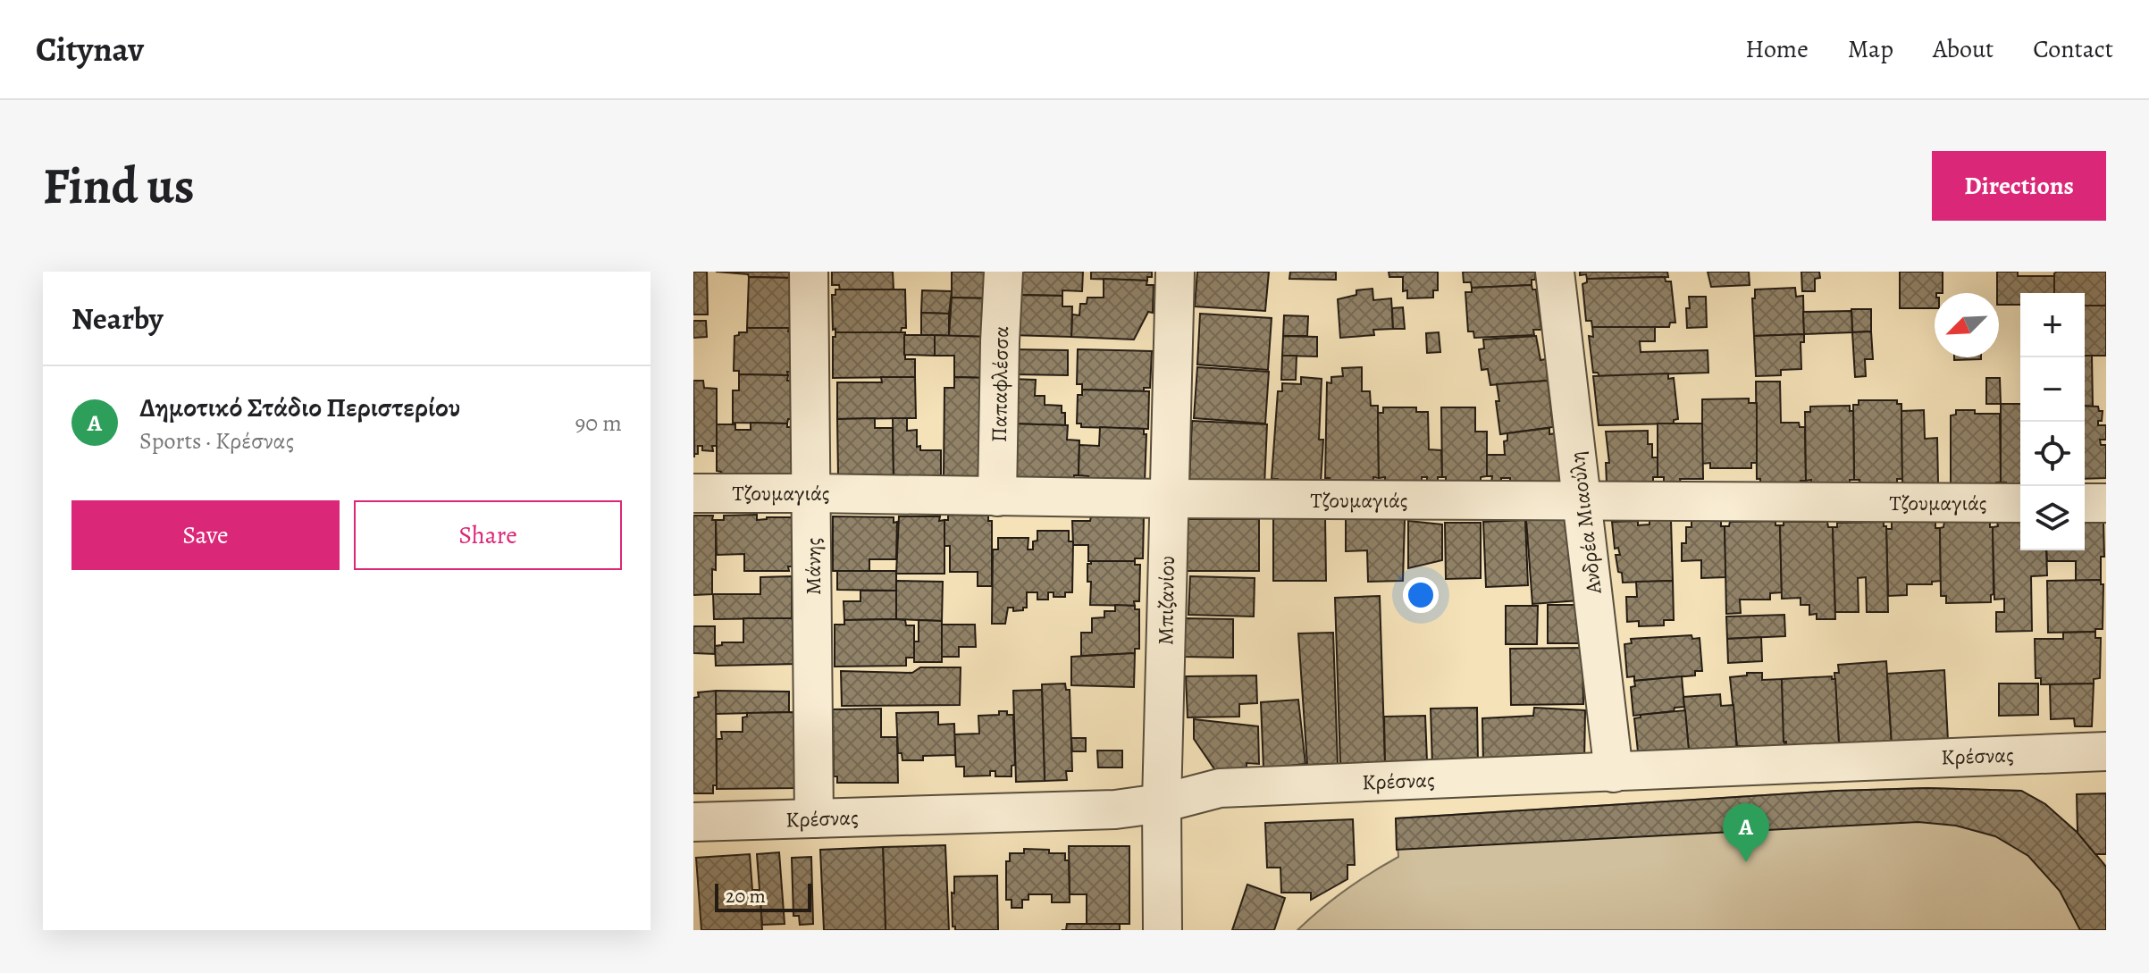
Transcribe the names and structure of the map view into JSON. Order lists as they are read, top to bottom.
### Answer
{
  "streets": {
    "street": [
      "Παπαφλέσσα",
      "Τζουμαγιάς",
      "Ανδρέα Μιαούλη",
      "Μάνης",
      "Μπιζανίου",
      "Κρέσνας"
    ]
  },
  "crossings": [
    ["Παπαφλέσσα", "Τζουμαγιάς"],
    ["Τζουμαγιάς", "Ανδρέα Μιαούλη"],
    ["Τζουμαγιάς", "Μάνης"],
    ["Τζουμαγιάς", "Μπιζανίου"],
    ["Ανδρέα Μιαούλη", "Κρέσνας"],
    ["Μάνης", "Κρέσνας"],
    ["Μπιζανίου", "Κρέσνας"]
  ],
  "scale_bar": "20 m",
  "north": "bottom left",
  "page": {
    "header": "Citynav",
    "nav": [
      "Home",
      "Map",
      "About",
      "Contact"
    ],
    "buttons": [
      "Directions",
      ["Save", "Share"]
    ],
    "title": "Find us",
    "heading": "Nearby",
    "map_buttons": ["+", "−"],
    "list": [
      {
        "mark": "A",
        "name": "Δημοτικό Στάδιο Περιστερίου",
        "note": "Sports · Κρέσνας",
        "value": "90 m"
      }
    ],
    "pins": "A",
    "scale": "20 m"
  }
}
